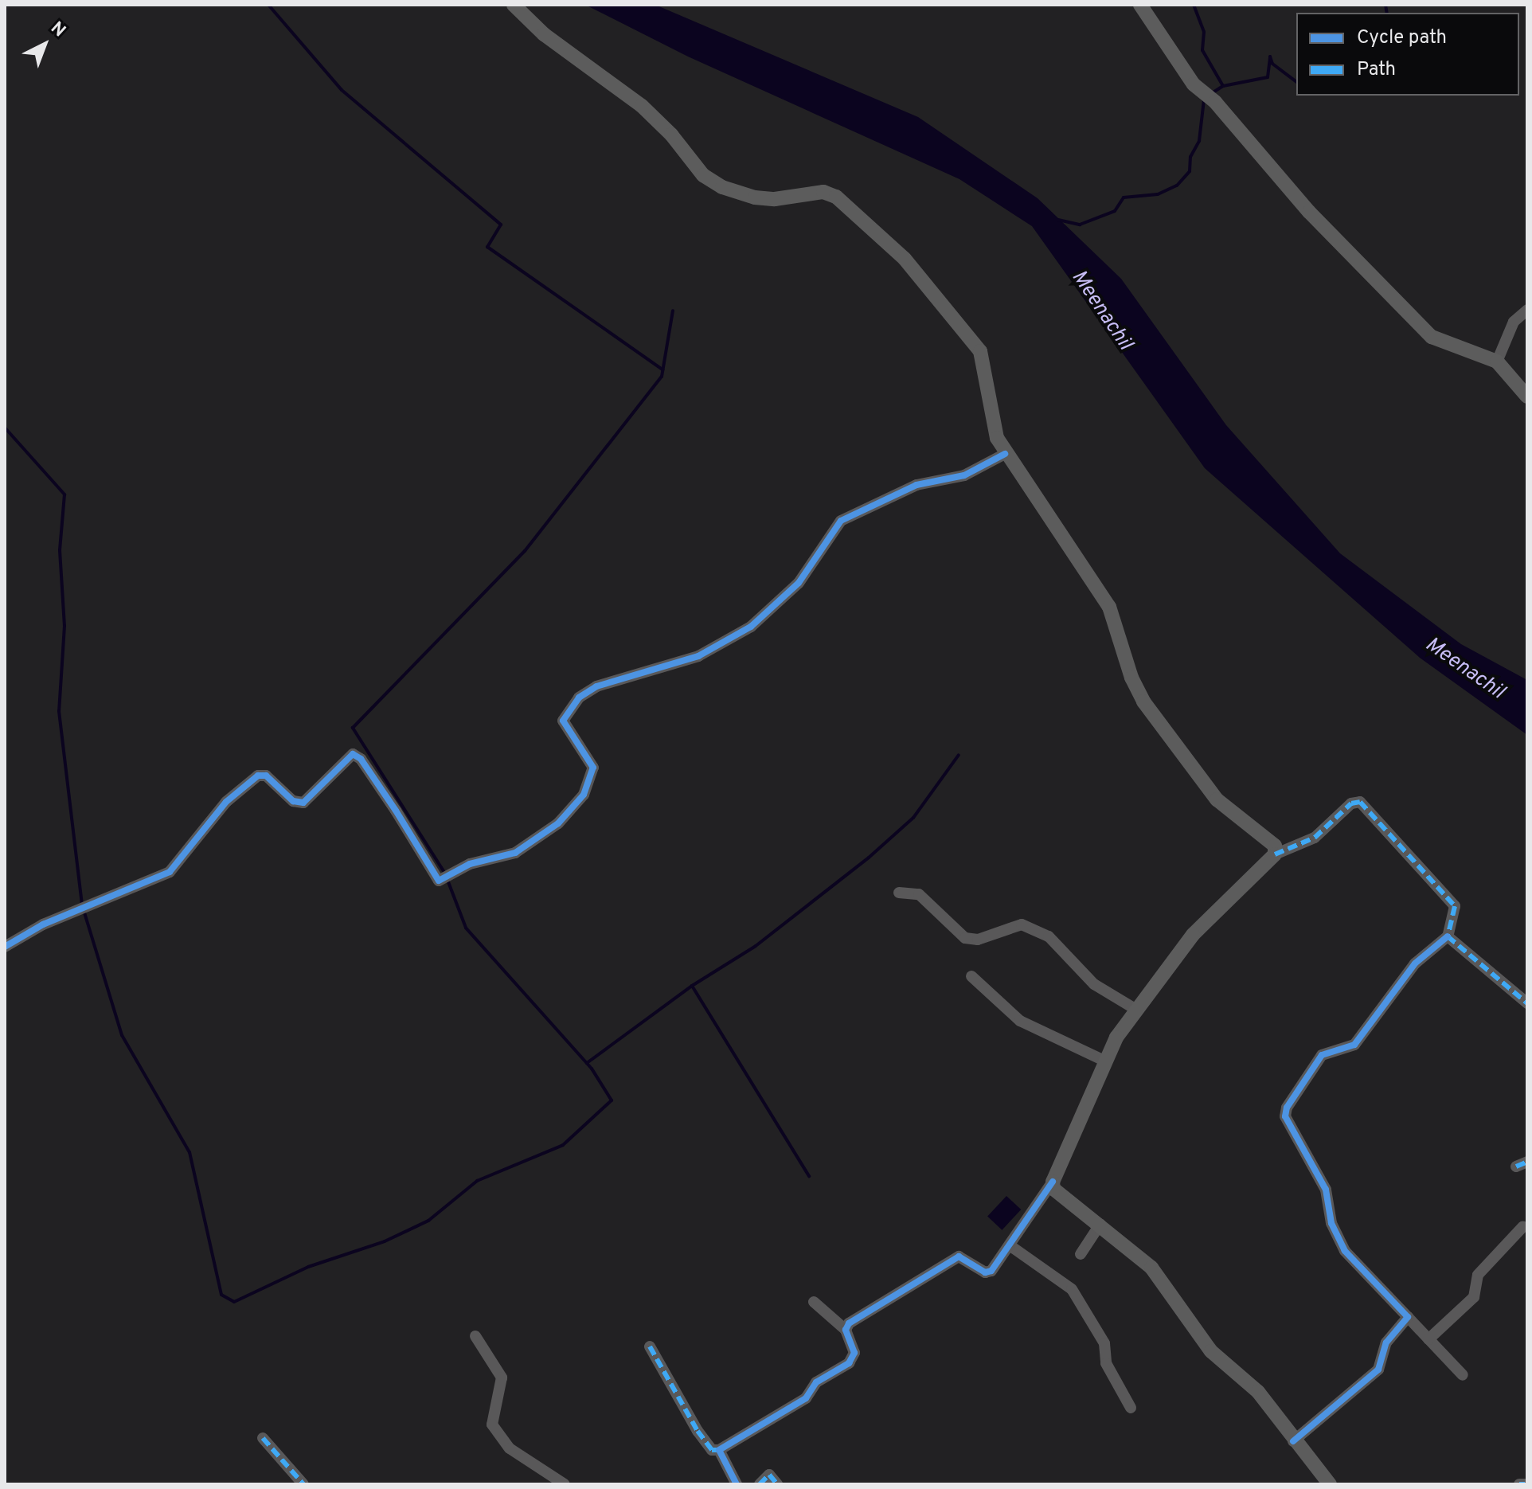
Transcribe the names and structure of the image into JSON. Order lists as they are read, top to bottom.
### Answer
{
  "water": ["Meenachil"],
  "legend": ["Cycle path", "Path"],
  "north": "top right"
}
